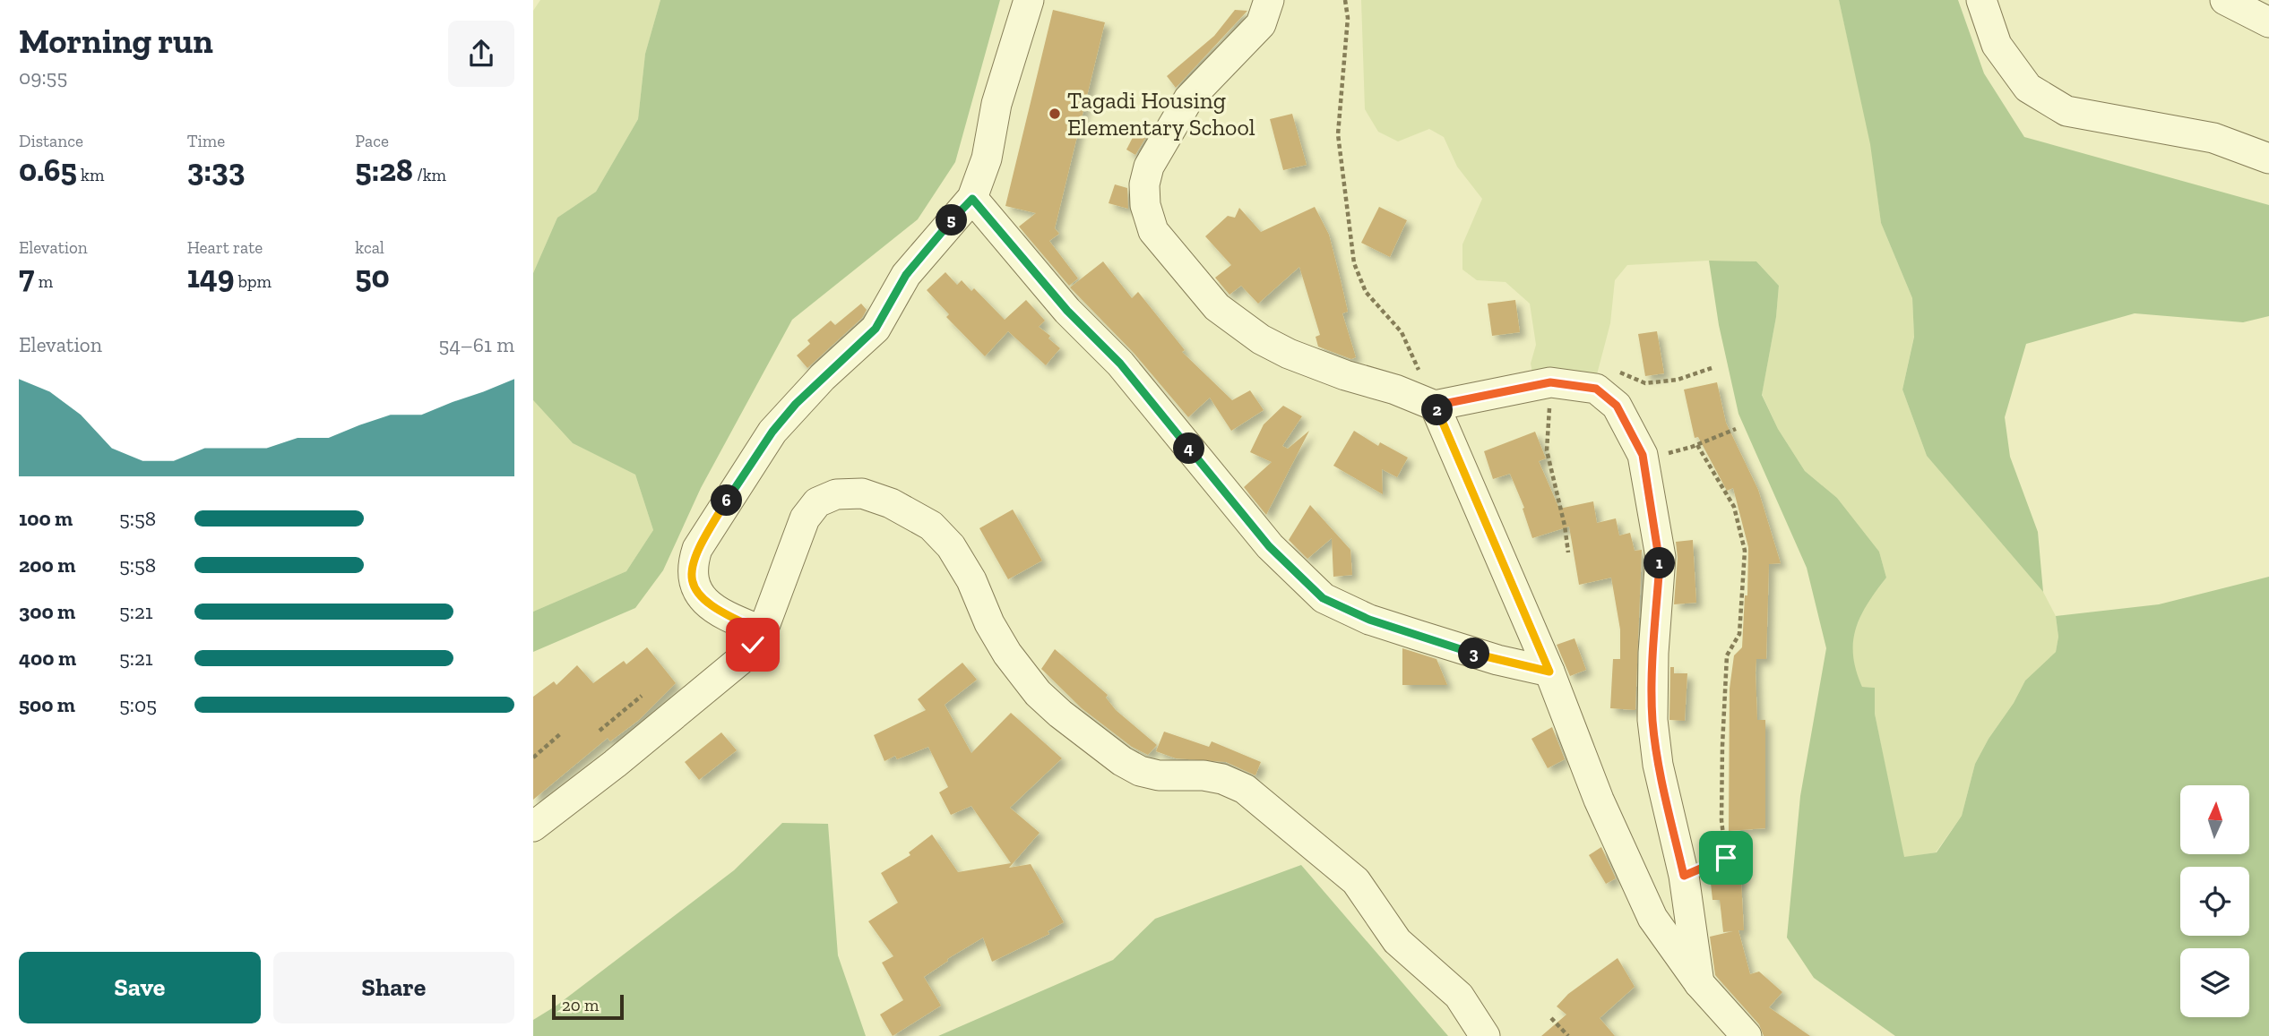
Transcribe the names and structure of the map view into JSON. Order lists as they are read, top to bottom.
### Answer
{
  "places": ["Tagadi Housing Elementary School"],
  "scale_bar": "20 m",
  "north": "top",
  "page": {
    "heading": ["Morning run", "09:55"],
    "stats": [
      ["Distance", "0.65 km"],
      ["Time", "3:33"],
      ["Pace", "5:28 /km"],
      ["Elevation", "7 m"],
      ["Heart rate", "149 bpm"],
      ["kcal", "50"]
    ],
    "pins": [
      "5",
      "2",
      "4",
      "6",
      "1",
      "3"
    ],
    "chart": ["Elevation", "54–61 m"],
    "list": [
      {
        "name": "100 m",
        "note": "5:58"
      },
      {
        "name": "200 m",
        "note": "5:58"
      },
      {
        "name": "300 m",
        "note": "5:21"
      },
      {
        "name": "400 m",
        "note": "5:21"
      },
      {
        "name": "500 m",
        "note": "5:05"
      }
    ],
    "buttons": ["Save", "Share"],
    "scale": "20 m"
  }
}
